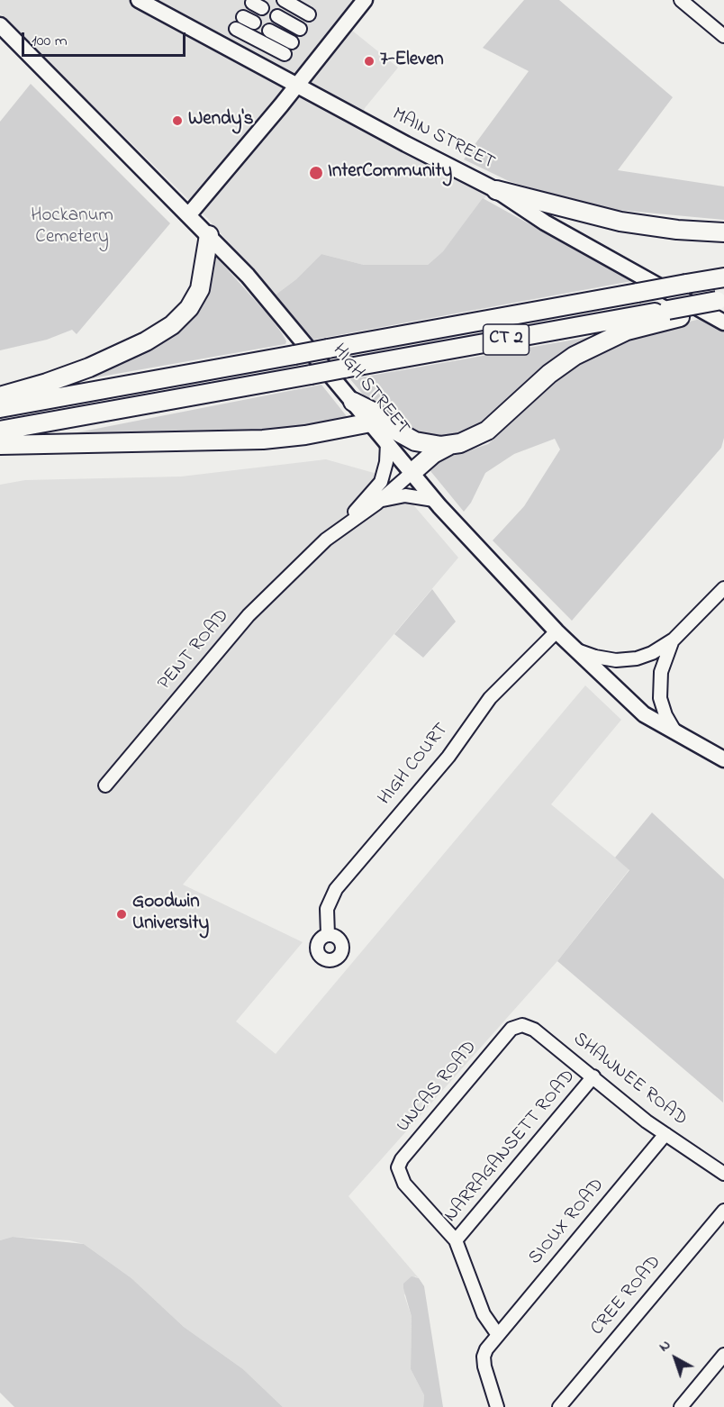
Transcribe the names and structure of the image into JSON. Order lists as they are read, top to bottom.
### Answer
{
  "streets": {
    "highway": ["CT 2"],
    "main road": ["MAIN STREET", "HIGH STREET"],
    "street": [
      "PENT ROAD",
      "HIGH COURT",
      "SHAWNEE ROAD",
      "UNCAS ROAD",
      "NARRAGANSETT ROAD",
      "SIOUX ROAD",
      "CREE ROAD"
    ]
  },
  "crossings": [
    ["HIGH STREET", "PENT ROAD"],
    ["HIGH STREET", "HIGH COURT"],
    ["SHAWNEE ROAD", "UNCAS ROAD"],
    ["SHAWNEE ROAD", "NARRAGANSETT ROAD"],
    ["SHAWNEE ROAD", "SIOUX ROAD"],
    ["UNCAS ROAD", "NARRAGANSETT ROAD"]
  ],
  "parks": ["Hockanum Cemetery"],
  "places": [
    "7-Eleven",
    "Wendy's",
    "InterCommunity",
    "Goodwin University"
  ],
  "scale_bar": "100 m",
  "north": "top left"
}
